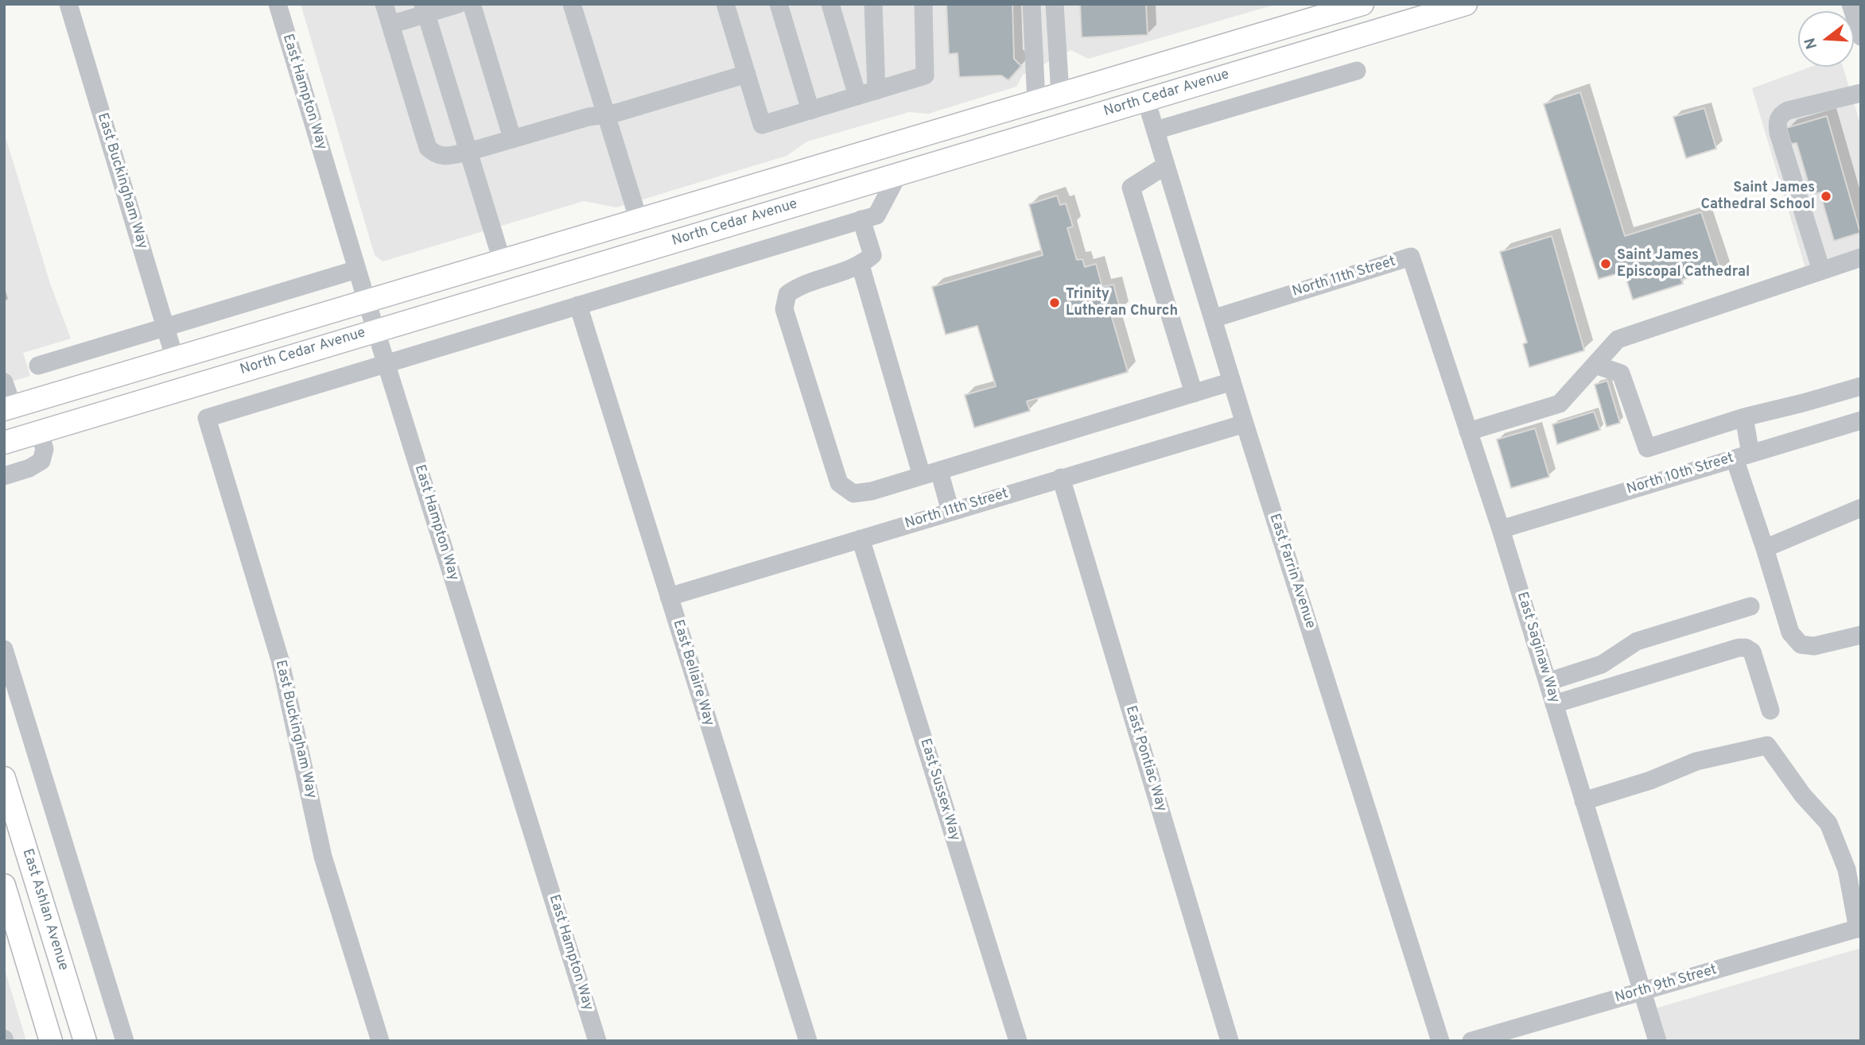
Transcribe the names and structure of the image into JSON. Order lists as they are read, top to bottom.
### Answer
{
  "streets": {
    "main road": ["North Cedar Avenue", "East Ashlan Avenue"],
    "street": [
      "East Hampton Way",
      "East Buckingham Way",
      "North 11th Street",
      "North 10th Street",
      "East Farrin Avenue",
      "East Saginaw Way",
      "East Bellaire Way",
      "East Pontiac Way",
      "East Sussex Way",
      "North 9th Street"
    ]
  },
  "crossings": [
    ["East Hampton Way", "North Cedar Avenue"],
    ["East Hampton Way", "East Buckingham Way"],
    ["North Cedar Avenue", "East Farrin Avenue"],
    ["North 11th Street", "East Farrin Avenue"],
    ["North 11th Street", "East Saginaw Way"],
    ["North 11th Street", "East Bellaire Way"],
    ["North 11th Street", "East Pontiac Way"],
    ["North 11th Street", "East Sussex Way"],
    ["North 10th Street", "East Saginaw Way"],
    ["East Saginaw Way", "North 9th Street"]
  ],
  "places": ["Saint James Cathedral School", "Saint James Episcopal Cathedral", "Trinity Lutheran Church"],
  "north": "left"
}
